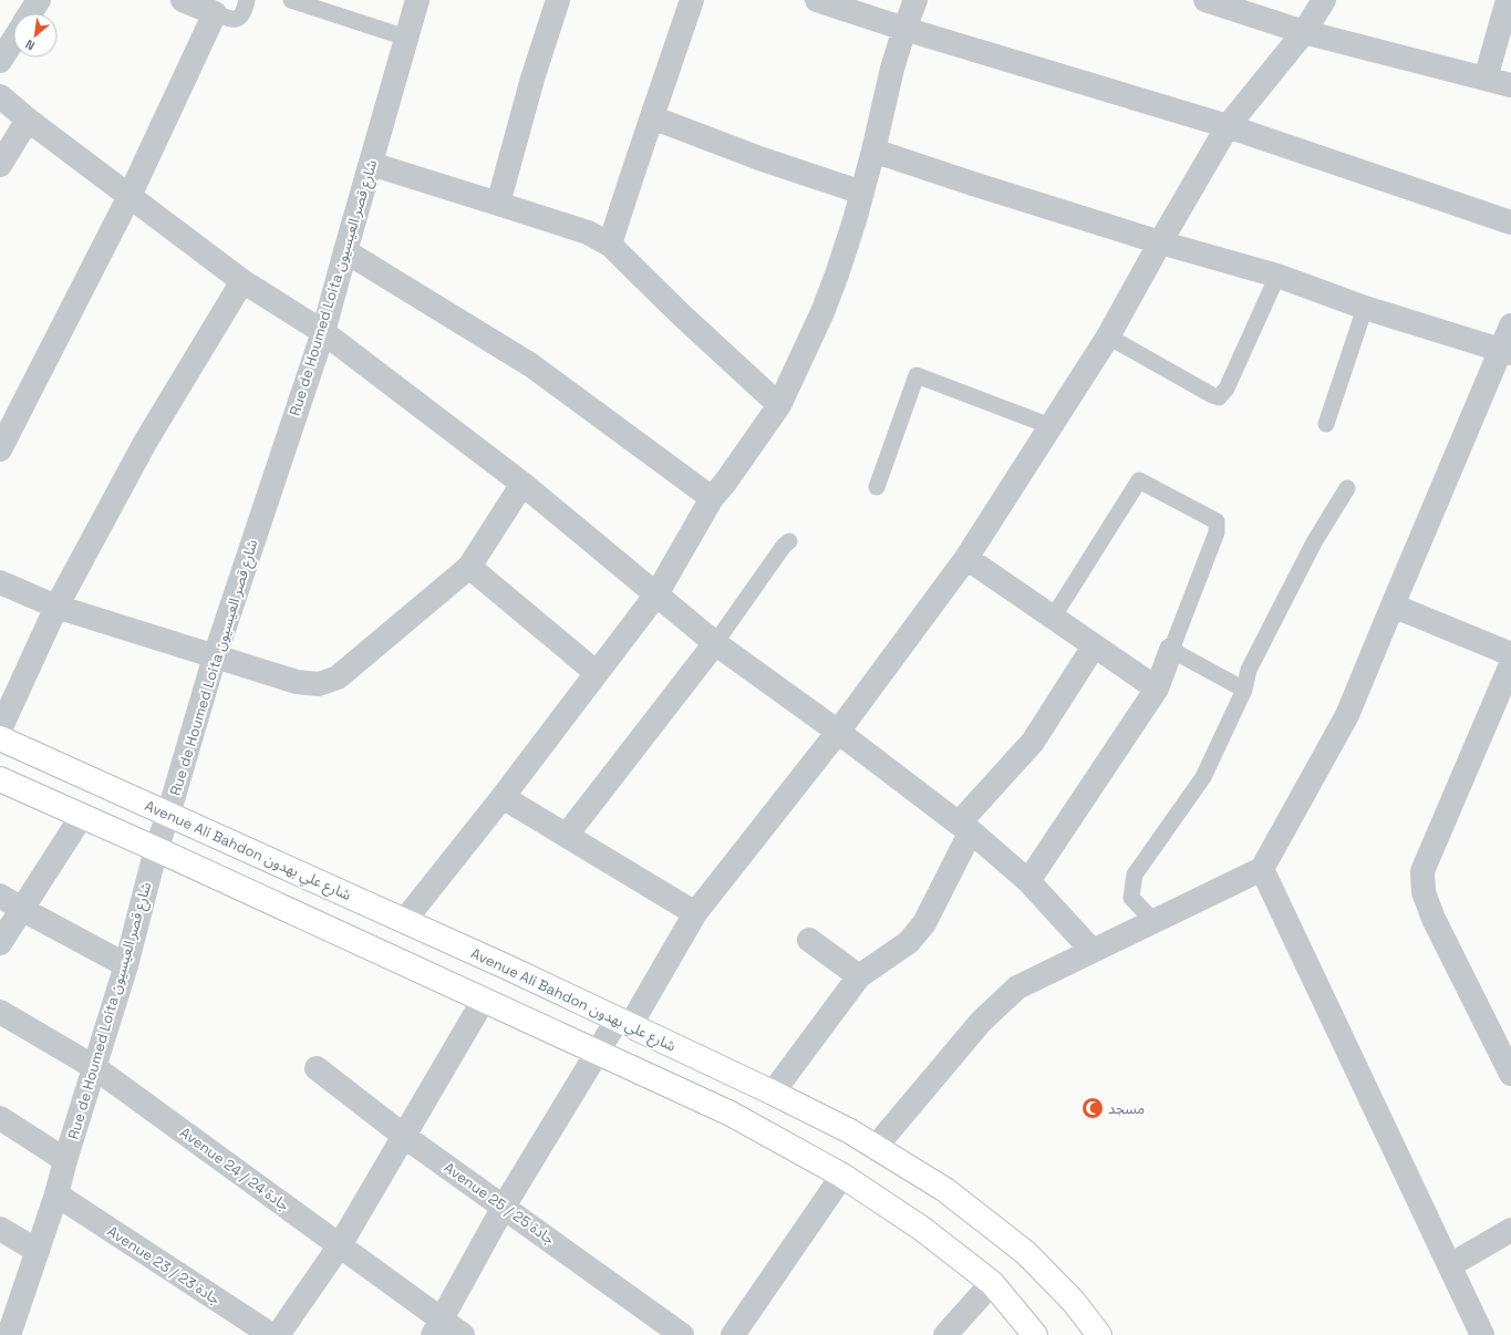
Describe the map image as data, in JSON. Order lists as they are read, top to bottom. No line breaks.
{"streets":{"main road":["Avenue Ali Bahdon شارع علي بهدون"],"street":["Rue de Houmed Loita شارع قصر العيسيون","Avenue 24 / جادة 24","Avenue 25 / جادة 25","Avenue 23 / جادة 23"]},"crossings":[["Rue de Houmed Loita شارع قصر العيسيون","Avenue Ali Bahdon شارع علي بهدون"],["Rue de Houmed Loita شارع قصر العيسيون","Avenue 24 / جادة 24"],["Rue de Houmed Loita شارع قصر العيسيون","Avenue 23 / جادة 23"]],"places":{"mosque":["مسجد"]},"north":"bottom left"}
